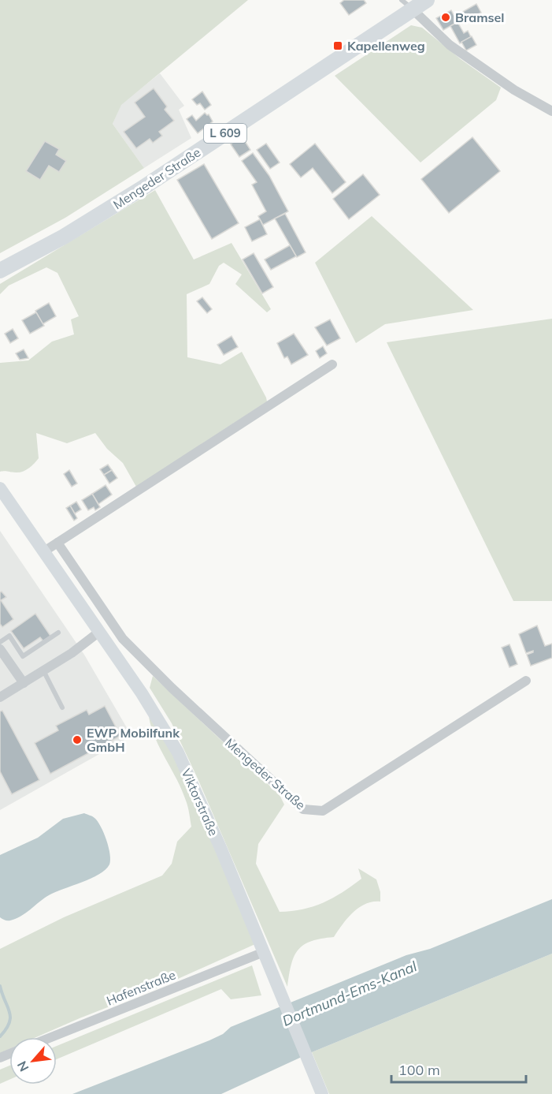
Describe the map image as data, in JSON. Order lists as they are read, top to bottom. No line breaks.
{"streets":{"main road":["L 609","Mengeder Straße","Viktorstraße"],"street":["Hafenstraße"]},"crossings":[["Viktorstraße","Hafenstraße"]],"water":["Dortmund-Ems-Kanal"],"places":{"other":["Bramsel","EWP Mobilfunk GmbH"],"transit":["Kapellenweg"]},"scale_bar":"100 m","north":"bottom left"}
